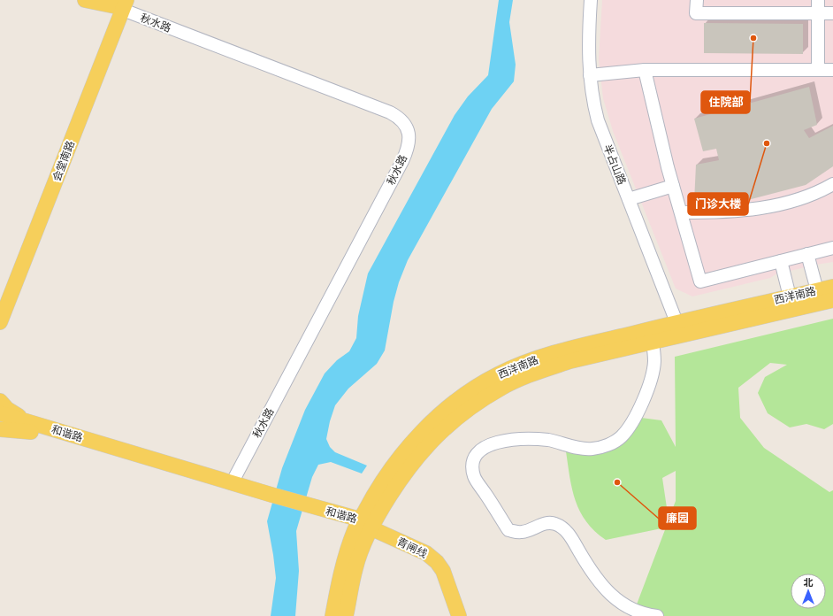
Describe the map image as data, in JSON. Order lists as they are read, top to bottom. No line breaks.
{"streets":{"main road":["会堂南路","西洋南路","和谐路","青闸线"],"street":["秋水路","半占山路"]},"crossings":[["秋水路","会堂南路"],["秋水路","和谐路"],["半占山路","西洋南路"],["西洋南路","和谐路"],["西洋南路","青闸线"],["和谐路","青闸线"]],"places":["住院部","门诊大楼","廉园"],"north":"top"}
